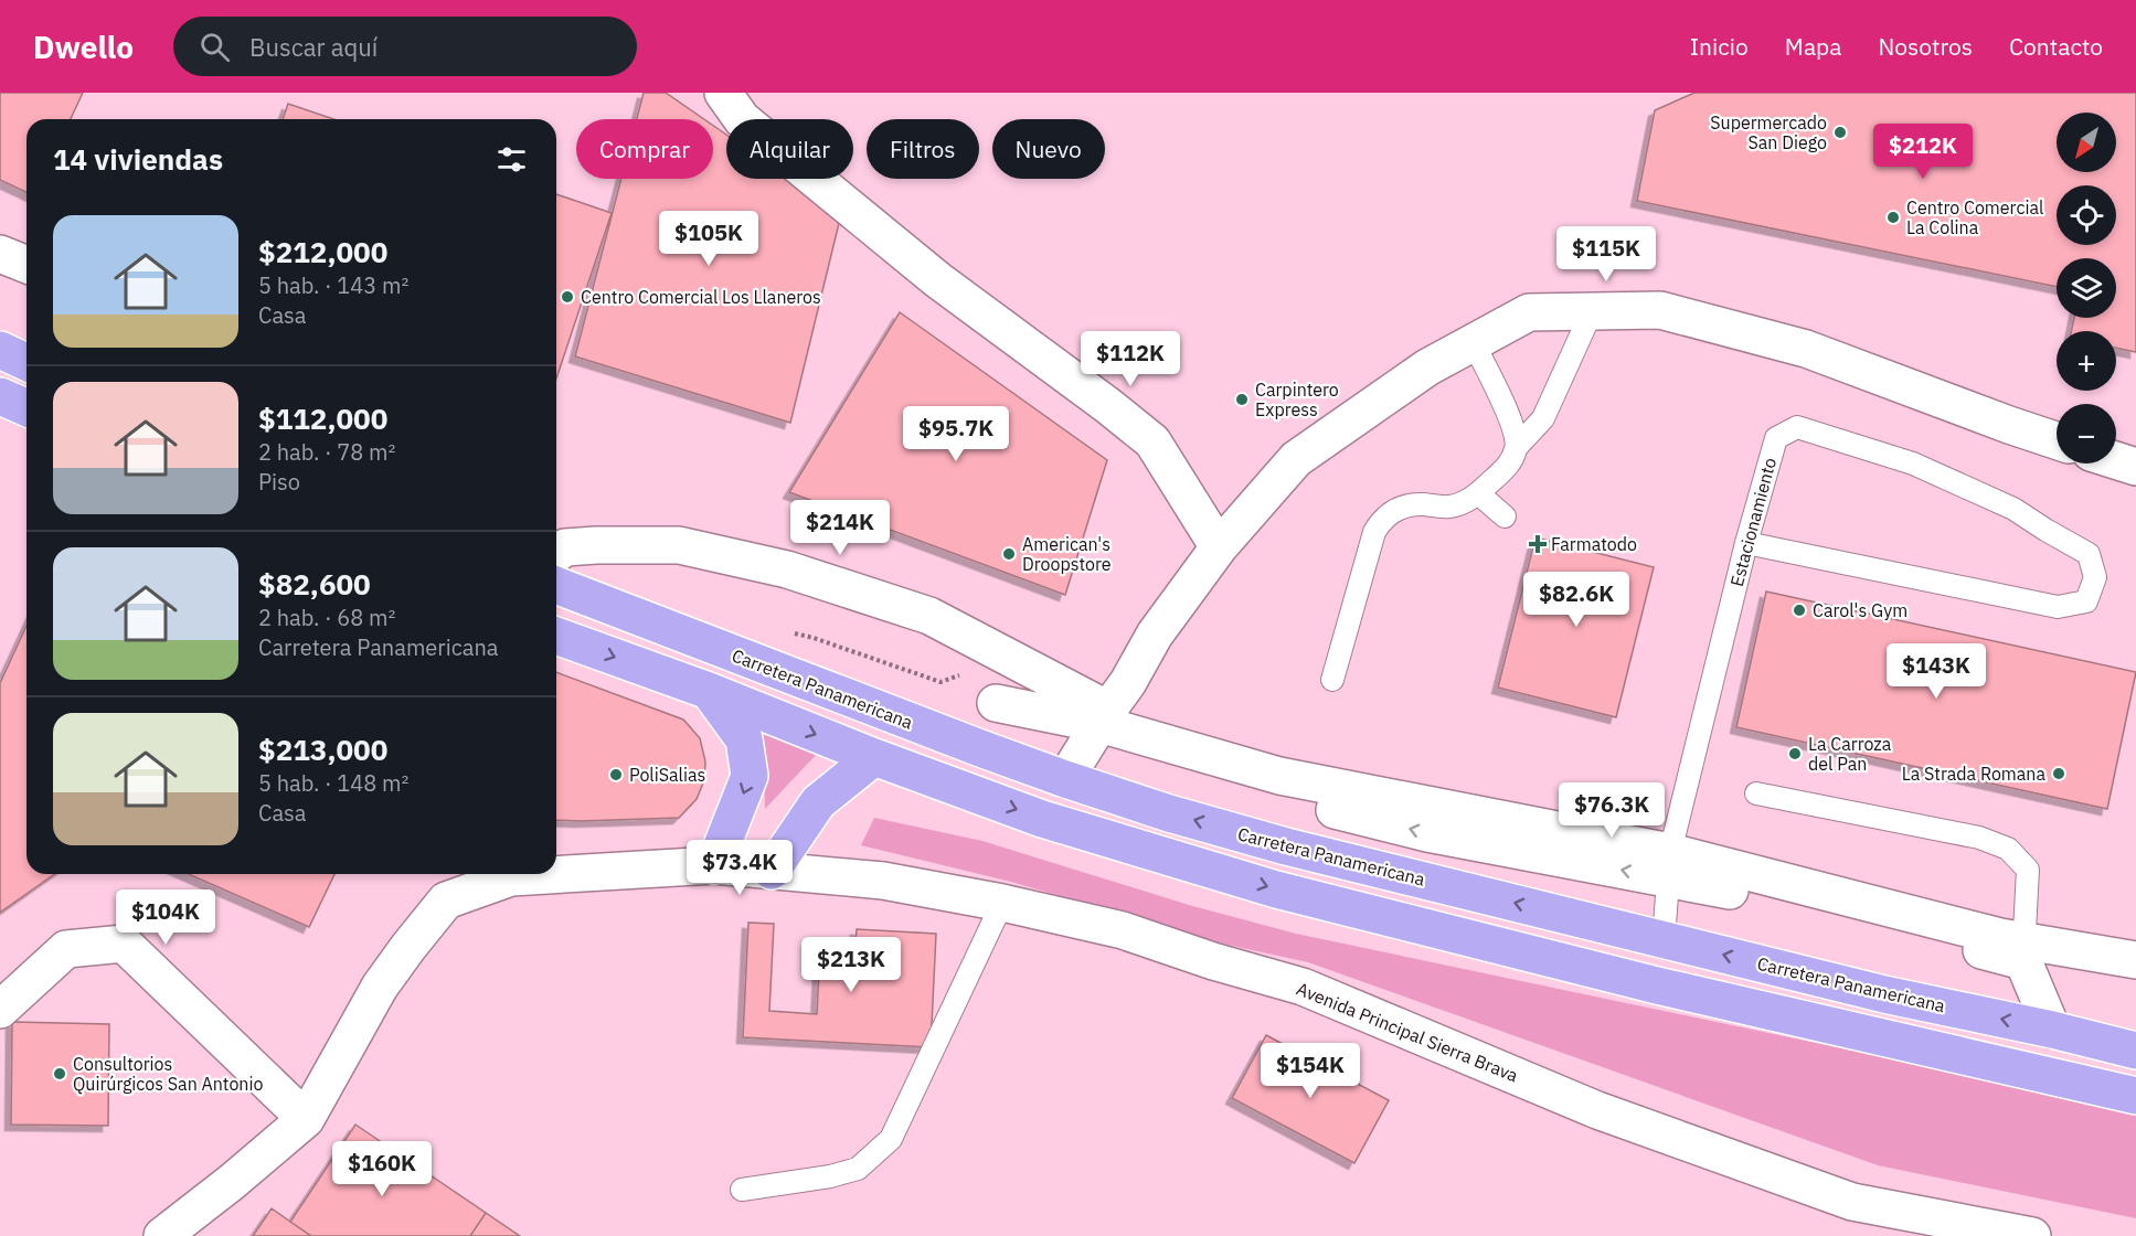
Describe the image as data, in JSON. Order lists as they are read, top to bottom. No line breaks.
{"streets":{"main road":["Carretera Panamericana"],"street":["Avenida Principal Sierra Brava"],"lane":["Estacionamiento"]},"crossings":[["Estacionamiento","Carretera Panamericana"]],"places":{"other":["Supermercado San Diego","Centro Comercial La Colina","Centro Comercial Los Llaneros","Carpintero Express","American's Droopstore","Carol's Gym","La Carroza del Pan","La Strada Romana","PoliSalias","Consultorios Quirúrgicos San Antonio"],"health":["Farmatodo"]},"north":"bottom left","page":{"header":"Dwello","search":"Buscar aquí","nav":["Inicio","Mapa","Nosotros","Contacto"],"map_buttons":["+","−"],"chip":["Comprar","Alquilar","Filtros","Nuevo"],"heading":"14 viviendas","price":["$212K","$105K","$115K","$112K","$95.7K","$214K","$82.6K","$143K","$76.3K","$73.4K","$104K","$213K","$154K","$160K"],"list":[{"name":"$212,000","note":"5 hab. · 143 m² · Casa"},{"name":"$112,000","note":"2 hab. · 78 m² · Piso"},{"name":"$82,600","note":"2 hab. · 68 m² · Carretera Panamericana"},{"name":"$213,000","note":"5 hab. · 148 m² · Casa"}]}}
